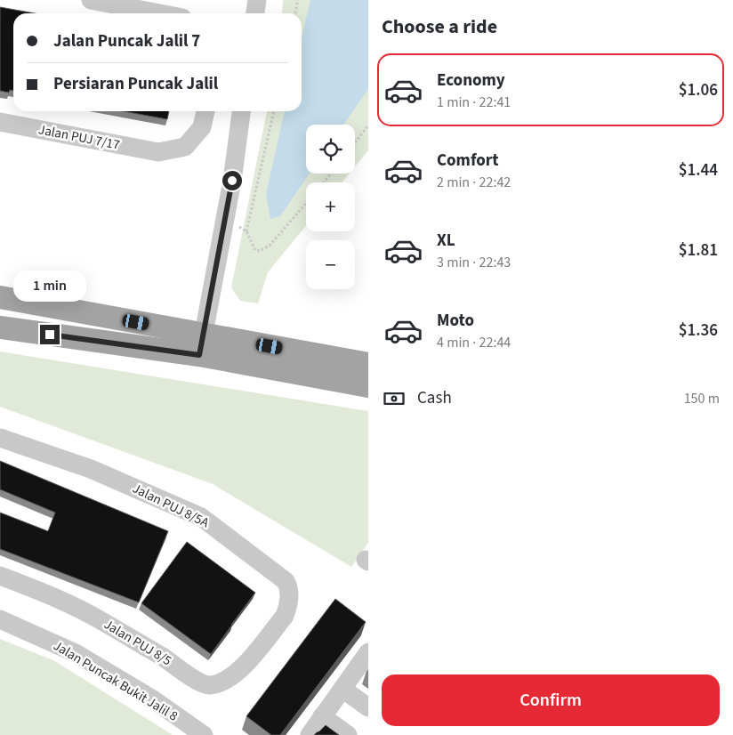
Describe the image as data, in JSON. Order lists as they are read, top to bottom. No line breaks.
{"streets":{"street":["Jalan PUJ 7/17","Jalan PUJ 8/5A","Jalan PUJ 8/5","Jalan Puncak Bukit Jalil 8"]},"crossings":[["Jalan PUJ 8/5A","Jalan PUJ 8/5"]],"page":{"heading":"Choose a ride","banner":["Jalan Puncak Jalil 7","Persiaran Puncak Jalil"],"list":[{"name":"Economy","note":"1 min · 22:41","value":"$1.06"},{"name":"Comfort","note":"2 min · 22:42","value":"$1.44"},{"name":"XL","note":"3 min · 22:43","value":"$1.81"},{"name":"Moto","note":"4 min · 22:44","value":"$1.36"}],"map_buttons":["+","−"],"bubble":"1 min","pay":["Cash","150 m"],"buttons":"Confirm"}}
